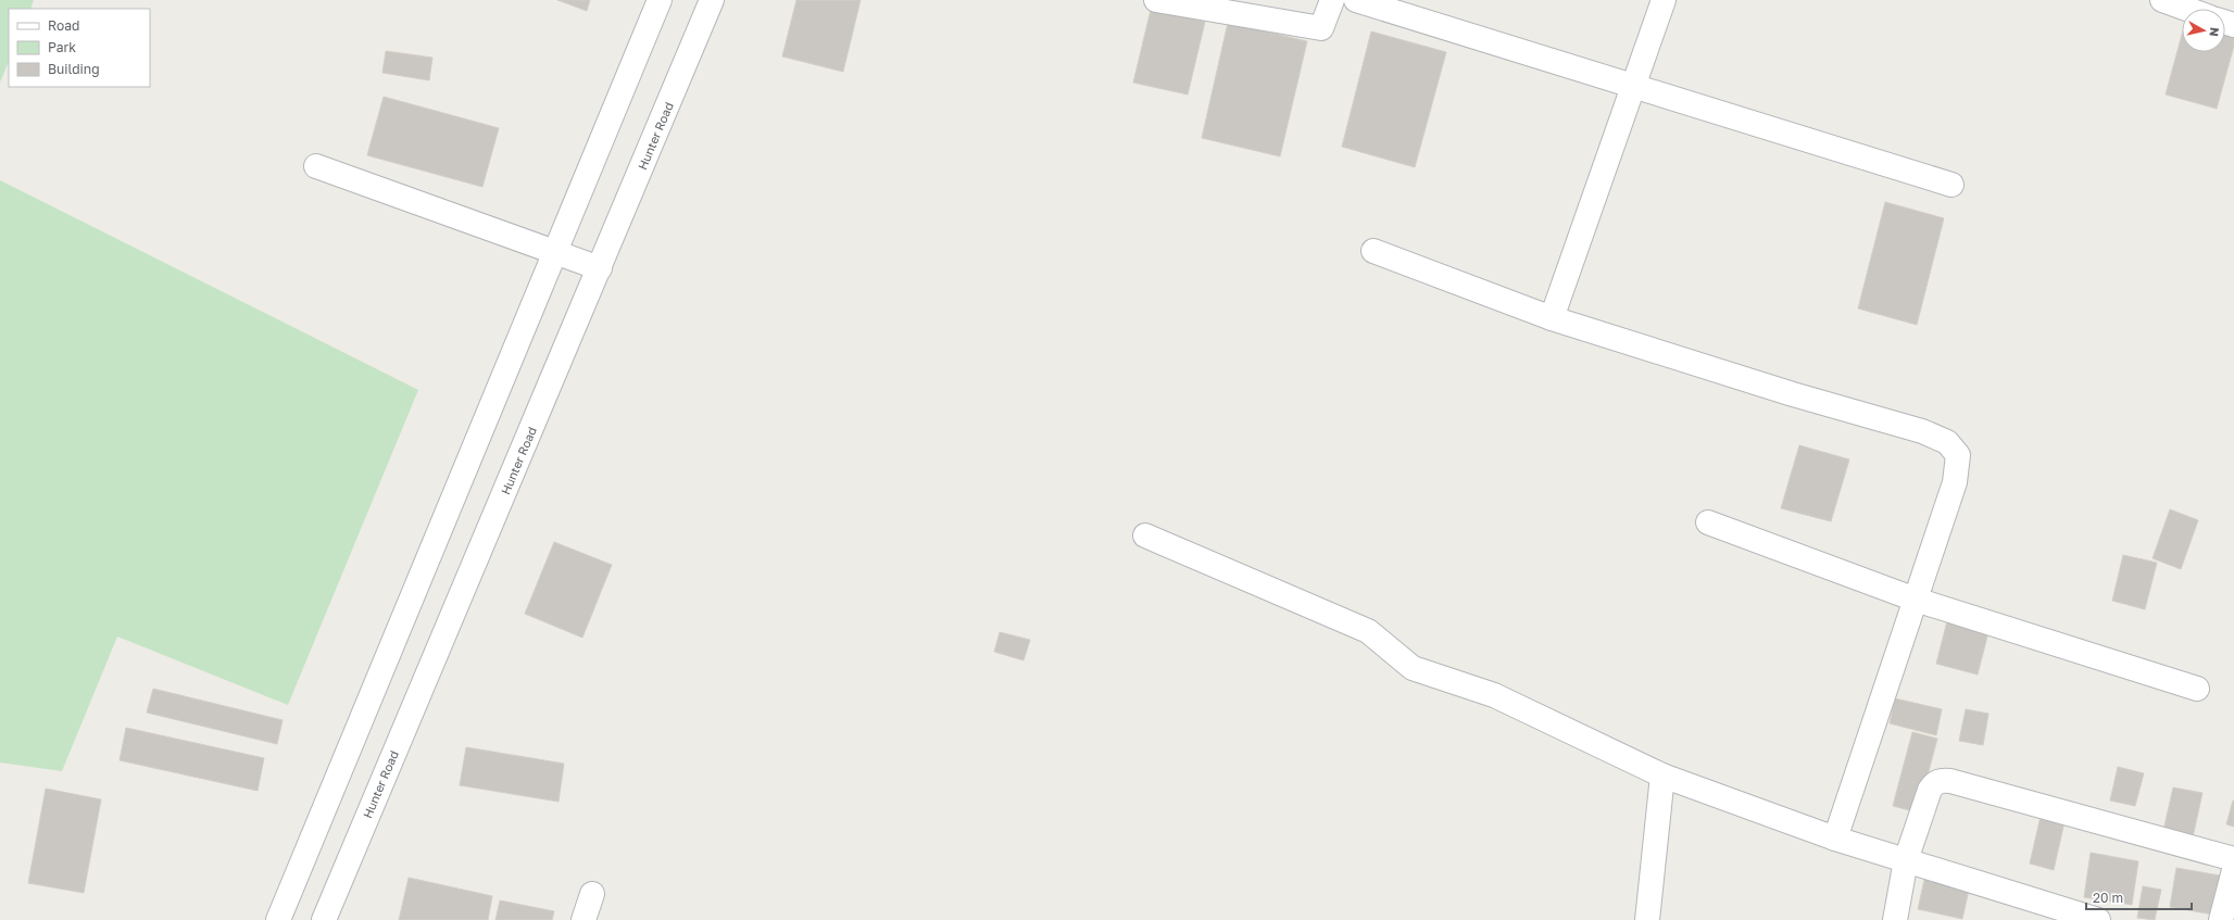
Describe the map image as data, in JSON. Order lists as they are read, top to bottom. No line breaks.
{"streets":{"street":["Hunter Road"]},"legend":["Road","Park","Building"],"scale_bar":"20 m","north":"right"}
